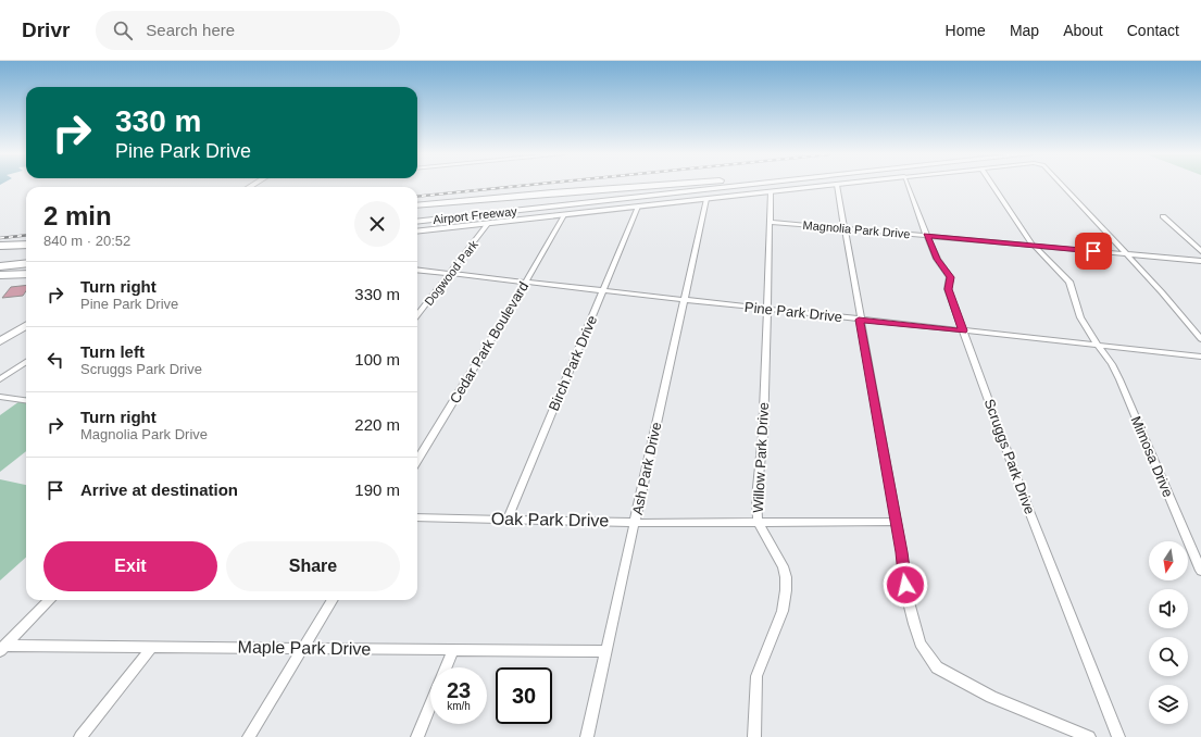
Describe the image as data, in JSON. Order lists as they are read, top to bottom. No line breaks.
{"streets":{"highway":["Airport Freeway"],"street":["Magnolia Park Drive","Dogwood Park","Pine Park Drive","Cedar Park Boulevard","Birch Park Drive","Scruggs Park Drive","Mimosa Drive","Willow Park Drive","Ash Park Drive","Oak Park Drive","Maple Park Drive"]},"crossings":[["Airport Freeway","Dogwood Park"],["Airport Freeway","Cedar Park Boulevard"],["Airport Freeway","Birch Park Drive"],["Airport Freeway","Willow Park Drive"],["Airport Freeway","Ash Park Drive"],["Magnolia Park Drive","Scruggs Park Drive"],["Magnolia Park Drive","Mimosa Drive"],["Magnolia Park Drive","Willow Park Drive"],["Dogwood Park","Pine Park Drive"],["Pine Park Drive","Cedar Park Boulevard"],["Pine Park Drive","Birch Park Drive"],["Pine Park Drive","Scruggs Park Drive"],["Pine Park Drive","Mimosa Drive"],["Pine Park Drive","Willow Park Drive"],["Pine Park Drive","Ash Park Drive"],["Birch Park Drive","Oak Park Drive"],["Willow Park Drive","Oak Park Drive"],["Ash Park Drive","Oak Park Drive"],["Ash Park Drive","Maple Park Drive"]],"north":"bottom","page":{"header":"Drivr","search":"Search here","nav":["Home","Map","About","Contact"],"turn":["330 m","Pine Park Drive"],"heading":["2 min","840 m · 20:52"],"list":[{"name":"Turn right","note":"Pine Park Drive","value":"330 m"},{"name":"Turn left","note":"Scruggs Park Drive","value":"100 m"},{"name":"Turn right","note":"Magnolia Park Drive","value":"220 m"},{"name":"Arrive at destination","value":"190 m"}],"buttons":["Exit","Share"],"speed":"23 km/h","limit":"30"}}
